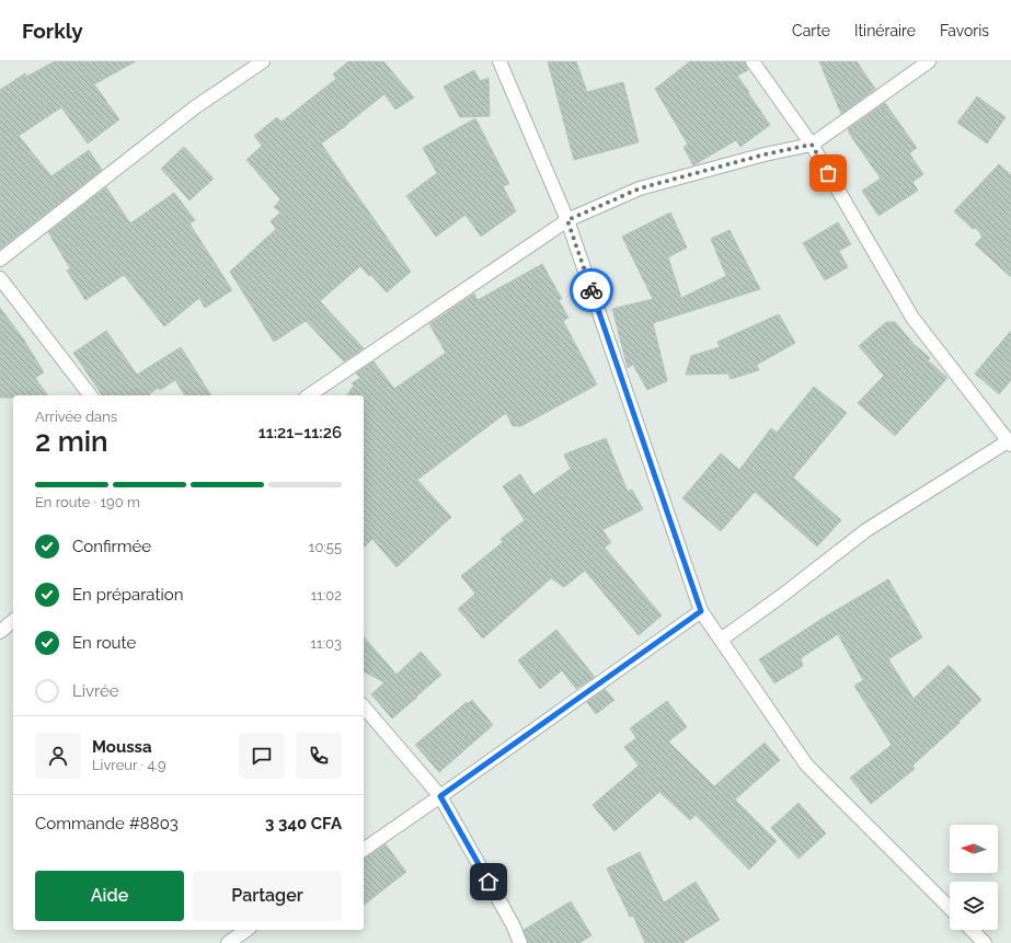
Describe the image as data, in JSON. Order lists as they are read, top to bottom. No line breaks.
{"north":"left","page":{"header":"Forkly","nav":["Carte","Itinéraire","Favoris"],"heading":["2 min","Arrivée dans","11:21–11:26"],"panel":["Moussa","Livreur · 4.9","Commande #8803","3 340 CFA"],"bar":"En route · 190 m","list":[["Confirmée","10:55"],["En préparation","11:02"],["En route","11:03"],"Livrée"],"buttons":["Aide","Partager"]}}
